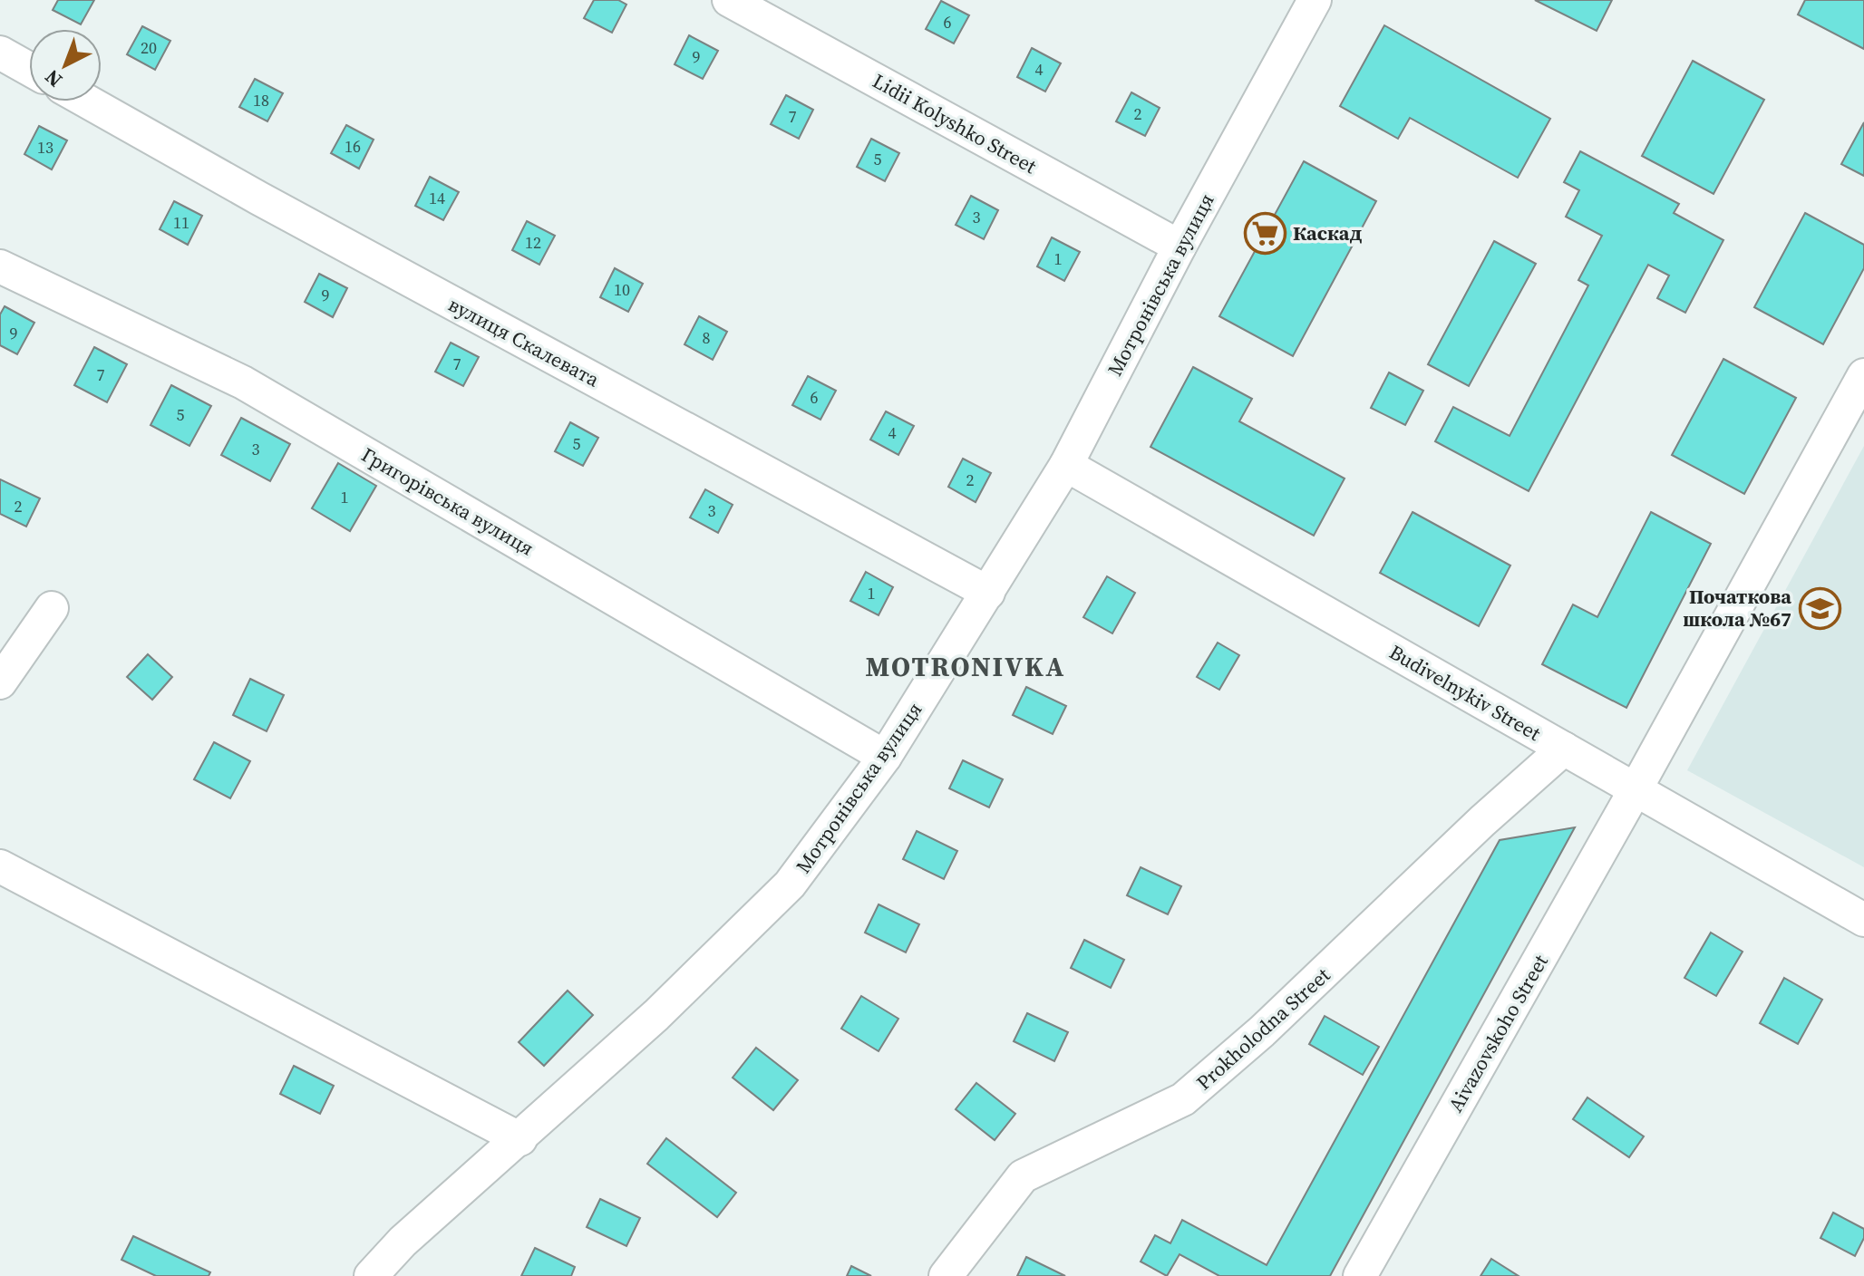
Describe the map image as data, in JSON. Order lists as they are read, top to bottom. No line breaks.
{"streets":{"street":["Lidii Kolyshko Street","Мотронівська вулиця","вулиця Скалевата","Григорівська вулиця","Budivelnykiv Street","Prokholodna Street","Aivazovskoho Street"]},"crossings":[["Lidii Kolyshko Street","Мотронівська вулиця"],["Мотронівська вулиця","вулиця Скалевата"],["Мотронівська вулиця","Григорівська вулиця"],["Мотронівська вулиця","Budivelnykiv Street"],["Budivelnykiv Street","Prokholodna Street"],["Budivelnykiv Street","Aivazovskoho Street"]],"districts":["MOTRONIVKA"],"places":{"supermarket":["Каскад"],"school or university":["Початкова школа №67"]},"house_numbers":["6","20","9","4","18","2","7","16","13","5","14","3","11","12","1","10","9","9","8","7","7","6","5","4","5","3","2","1","2","3","1"],"north":"bottom left"}
